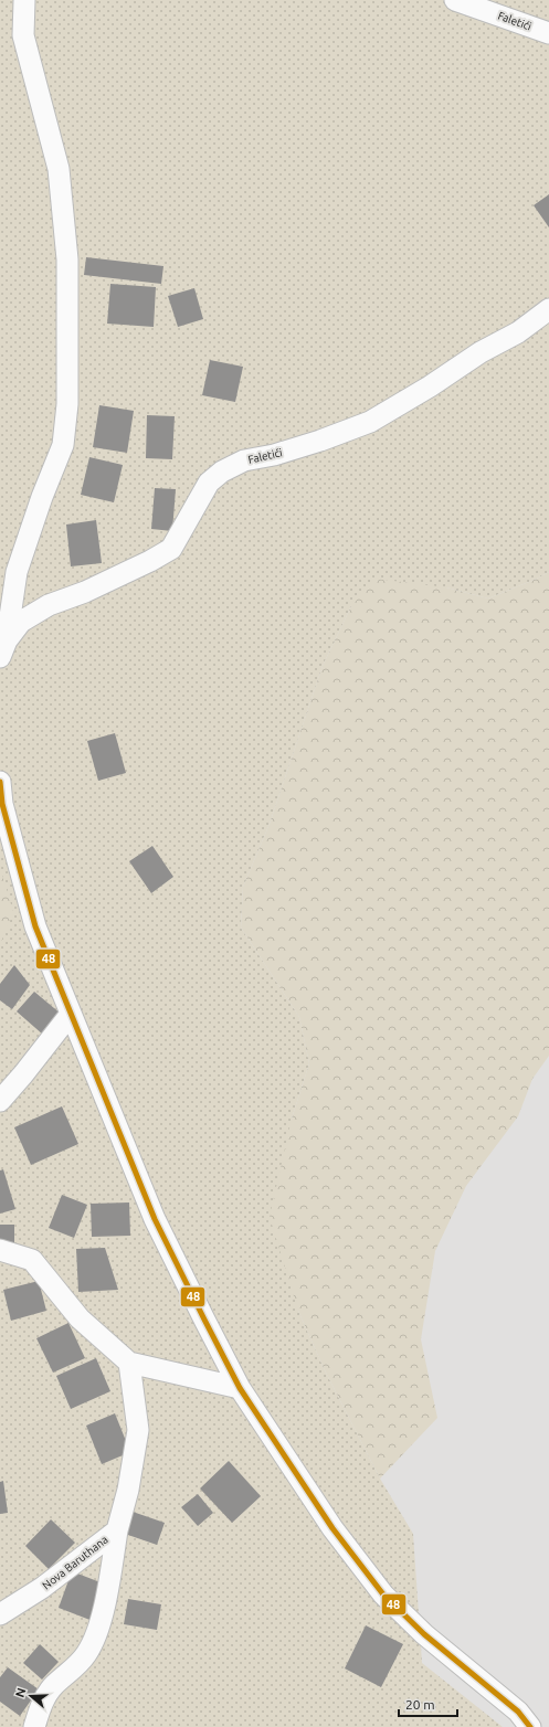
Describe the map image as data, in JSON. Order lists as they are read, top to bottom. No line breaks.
{"streets":{"street":["Faletići","Nova Baruthana"]},"lines":["transit line 48"],"scale_bar":"20 m","north":"left"}
